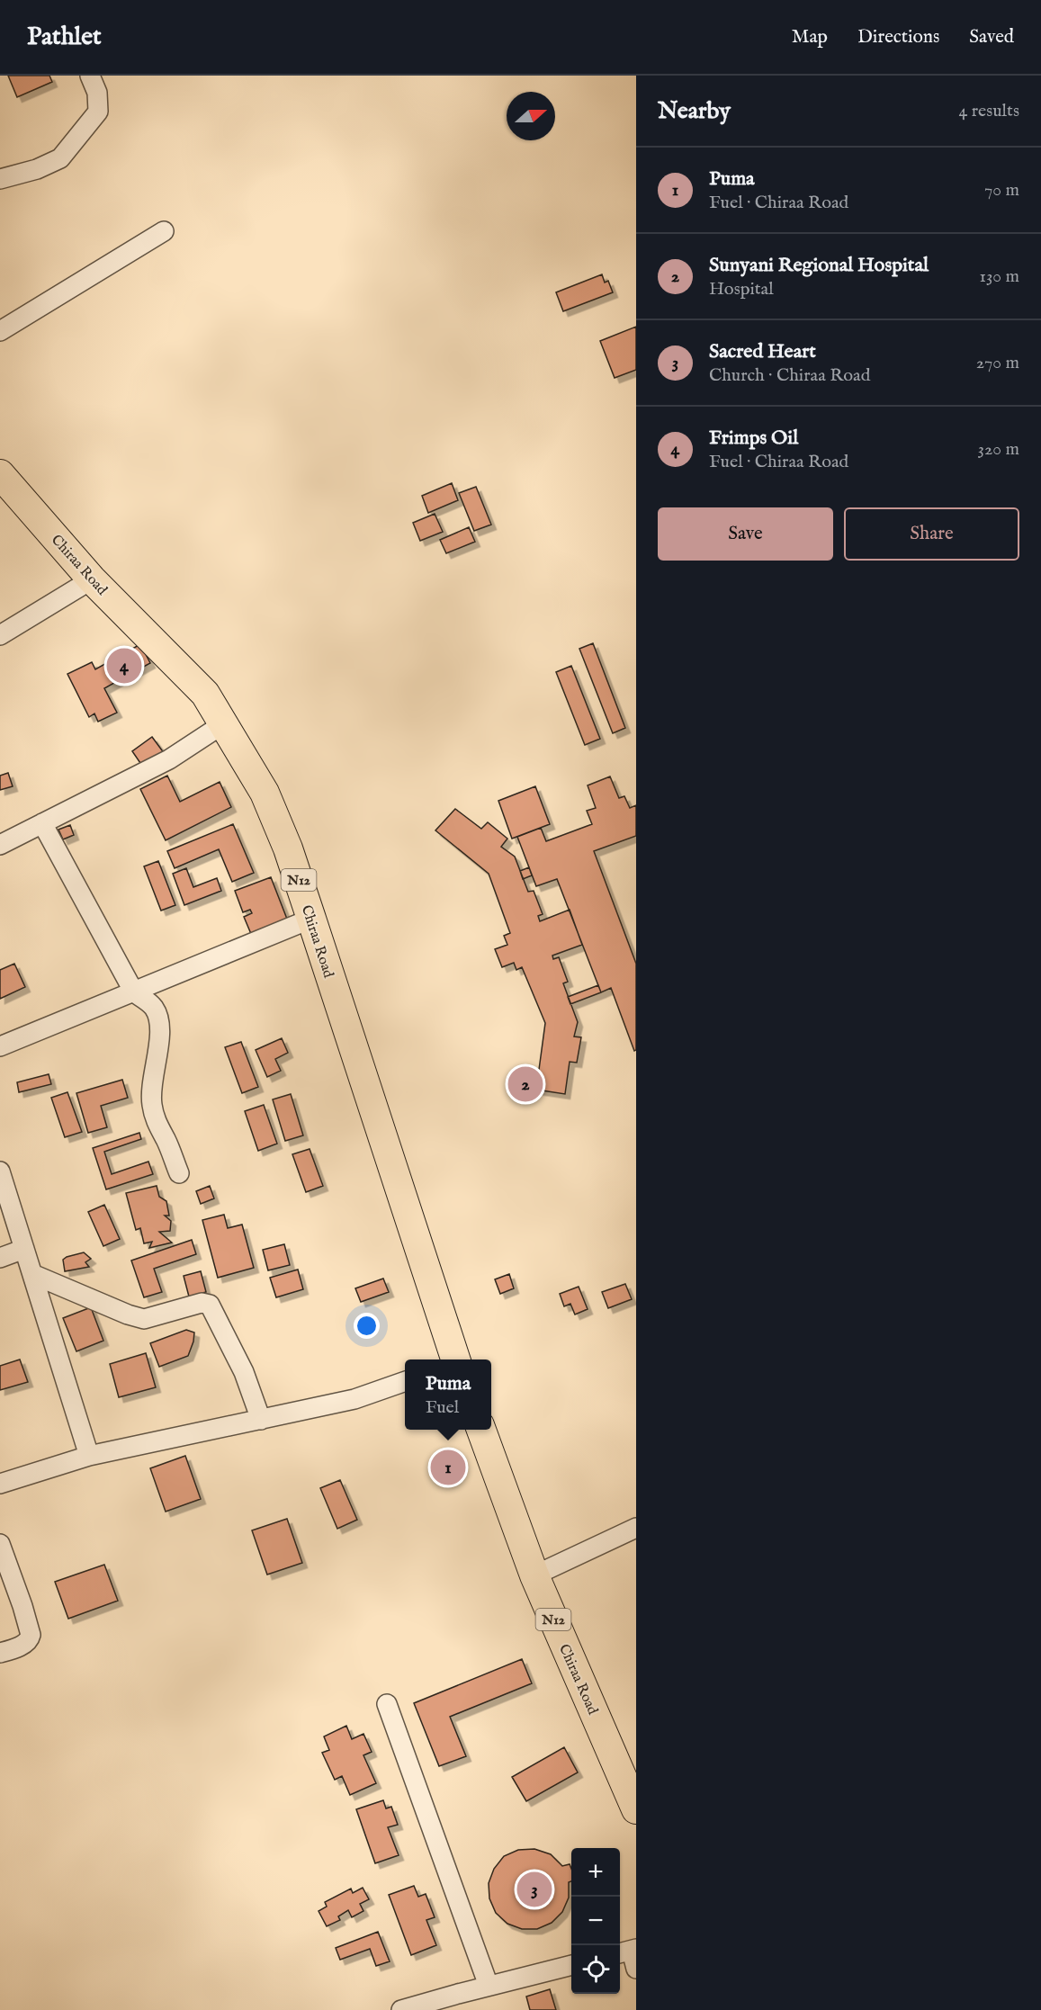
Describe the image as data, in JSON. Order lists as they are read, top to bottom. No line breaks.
{"streets":{"highway":["Chiraa Road","N12"]},"north":"right","page":{"header":"Pathlet","nav":["Map","Directions","Saved"],"heading":["Nearby","4 results"],"list":[{"mark":"1","name":"Puma","note":"Fuel · Chiraa Road","value":"70 m"},{"mark":"2","name":"Sunyani Regional Hospital","note":"Hospital","value":"130 m"},{"mark":"3","name":"Sacred Heart","note":"Church · Chiraa Road","value":"270 m"},{"mark":"4","name":"Frimps Oil","note":"Fuel · Chiraa Road","value":"320 m"}],"buttons":["Save","Share"],"pins":["4","2","1","3"],"popup":["Puma","Fuel"],"map_buttons":["+","−"]}}
